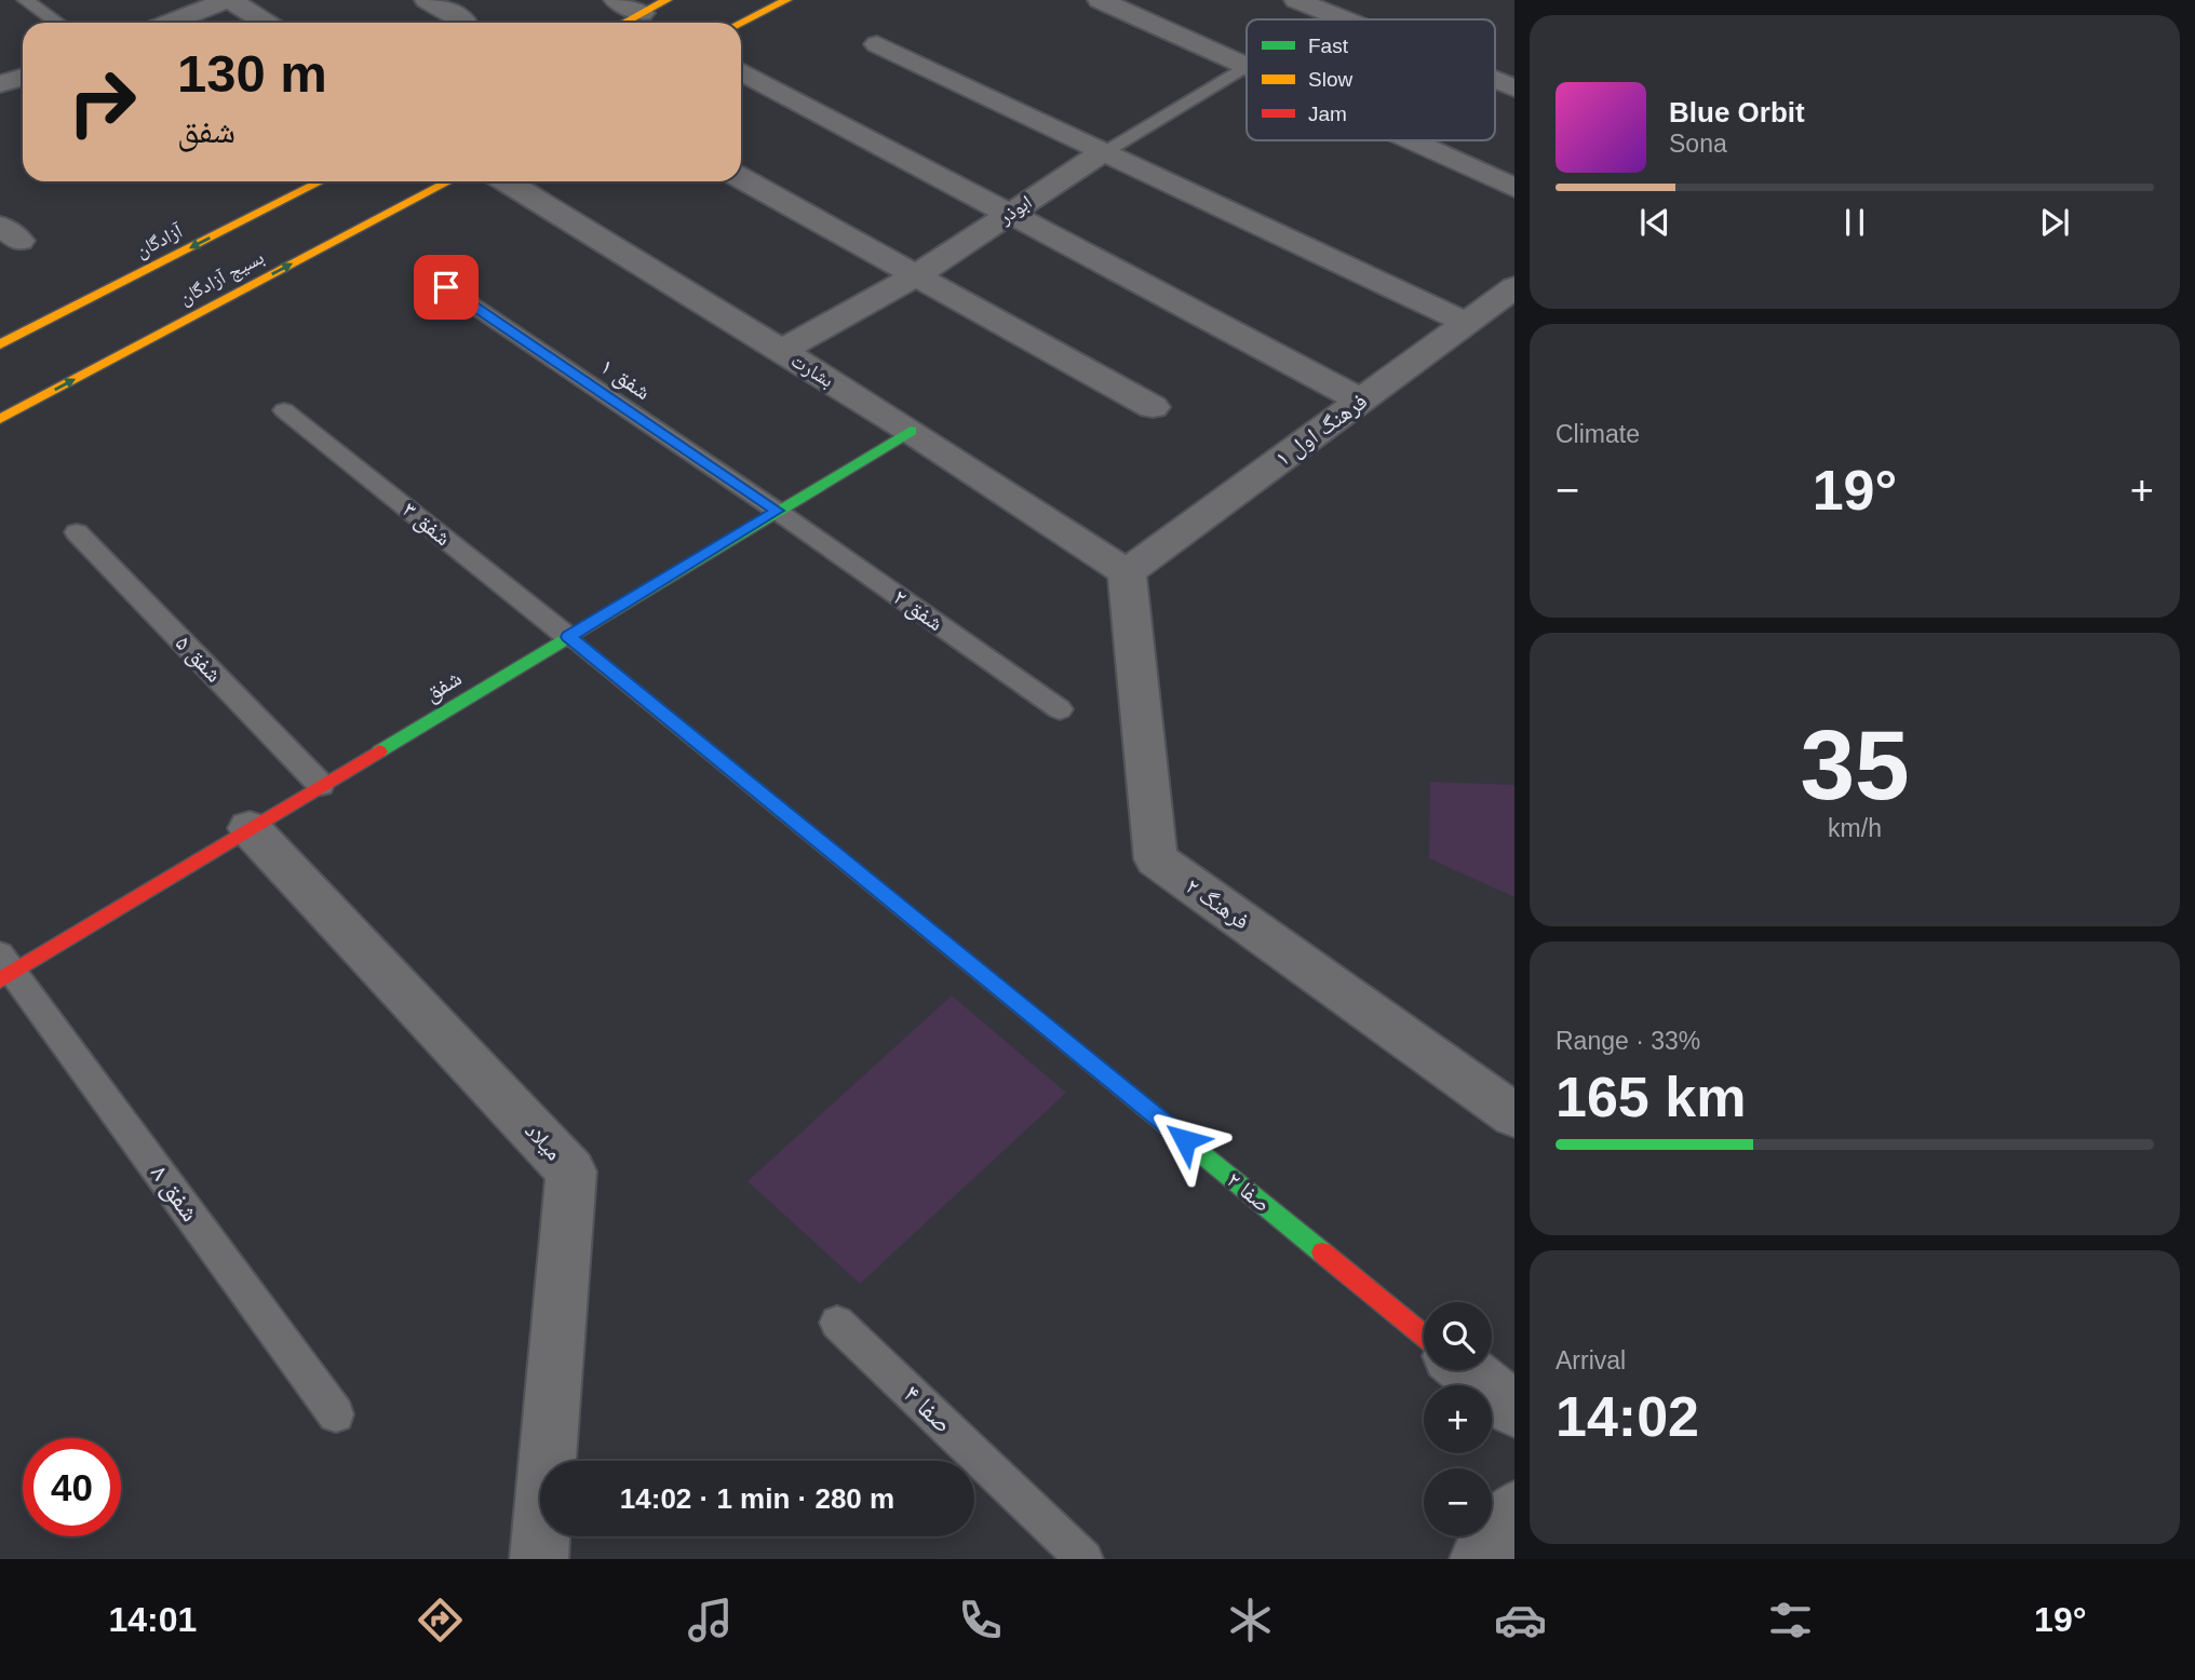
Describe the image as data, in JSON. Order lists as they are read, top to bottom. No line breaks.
{"streets":{"street":["ابوذر","آزادگان","بسیج آزادگان","بشارت","فرهنگ اول ۱","شفق","فرهنگ ۲","میلاد","صفا ۲"],"lane":["شفق ۱","شفق ۳","شفق ۲","شفق ۵","شفق ۸","صفا ۴"]},"crossings":[["ابوذر","بشارت"],["بشارت","فرهنگ اول ۱"],["بشارت","شفق"],["بشارت","فرهنگ ۲"],["شفق ۱","شفق ۲"],["شفق ۱","شفق"],["فرهنگ اول ۱","فرهنگ ۲"],["شفق ۳","شفق"],["شفق ۳","صفا ۲"],["شفق ۲","شفق"],["شفق ۵","شفق"],["شفق","میلاد"],["شفق","صفا ۲"],["شفق","شفق ۸"]],"one_way":["آزادگان","بسیج آزادگان"],"legend":["Fast","Slow","Jam"],"page":{"turn":["130 m","شفق"],"song":["Blue Orbit","Sona"],"tile":["Climate",["35","km/h"],["Range · 33%","165 km"],["Arrival","14:02"]],"heat":["−","19°","+"],"map_buttons":["+","−"],"limit":"40","trip":"14:02 · 1 min · 280 m","tabs":["14:01","19°"]}}
